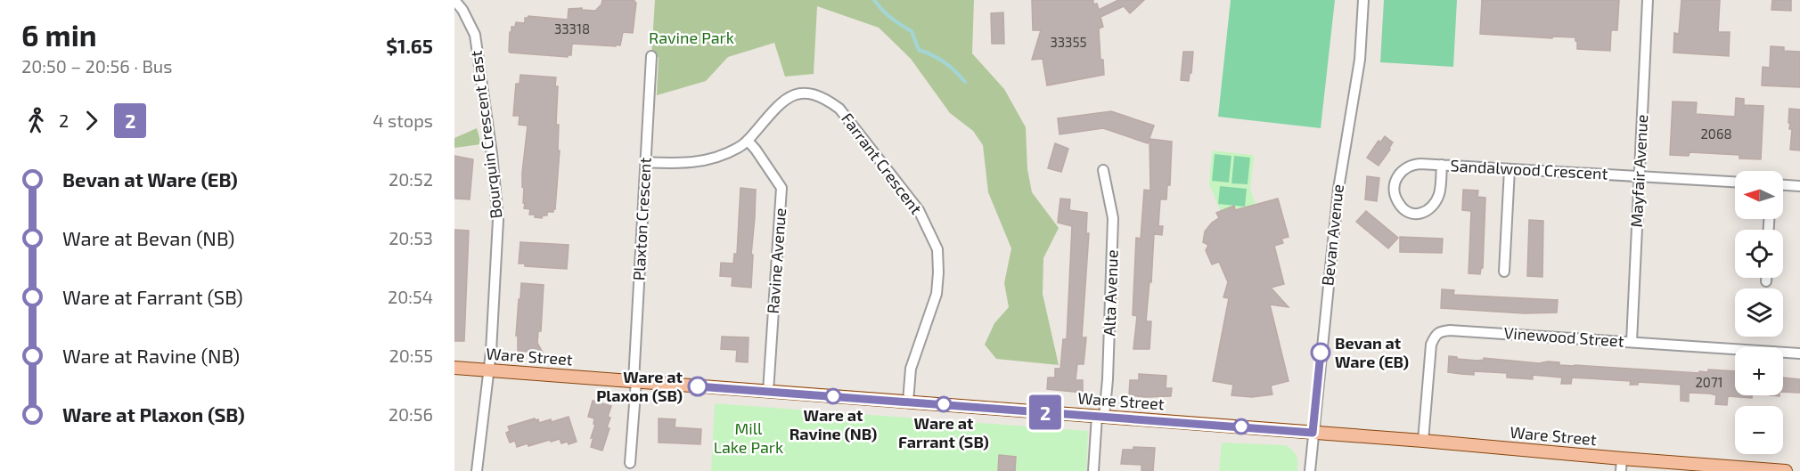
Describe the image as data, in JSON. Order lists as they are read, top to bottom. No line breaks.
{"streets":{"main road":["Ware Street"],"street":["Bourquin Crescent East","Farrant Crescent","Sandalwood Crescent","Mayfair Avenue","Plaxton Crescent","Bevan Avenue","Ravine Avenue","Alta Avenue","Vinewood Street"]},"crossings":[["Bourquin Crescent East","Ware Street"],["Farrant Crescent","Plaxton Crescent"],["Farrant Crescent","Ravine Avenue"],["Farrant Crescent","Ware Street"],["Sandalwood Crescent","Mayfair Avenue"],["Mayfair Avenue","Vinewood Street"],["Plaxton Crescent","Ware Street"],["Bevan Avenue","Ware Street"],["Ravine Avenue","Ware Street"],["Alta Avenue","Ware Street"],["Vinewood Street","Ware Street"]],"parks":["Ravine Park","Mill Lake Park"],"places":["Bevan at Ware (EB)","Ware at Plaxon (SB)","Ware at Ravine (NB)","Ware at Farrant (SB)"],"lines":["bus line 2"],"house_numbers":["33318","33355","2068","2071"],"north":"left","page":{"heading":["6 min","20:50 – 20:56 · Bus","$1.65"],"on_map":"2","legs":["2","2","4 stops"],"list":[{"name":"Bevan at Ware (EB)","value":"20:52"},{"name":"Ware at Bevan (NB)","value":"20:53"},{"name":"Ware at Farrant (SB)","value":"20:54"},{"name":"Ware at Ravine (NB)","value":"20:55"},{"name":"Ware at Plaxon (SB)","value":"20:56"}],"map_buttons":["+","−"]}}
